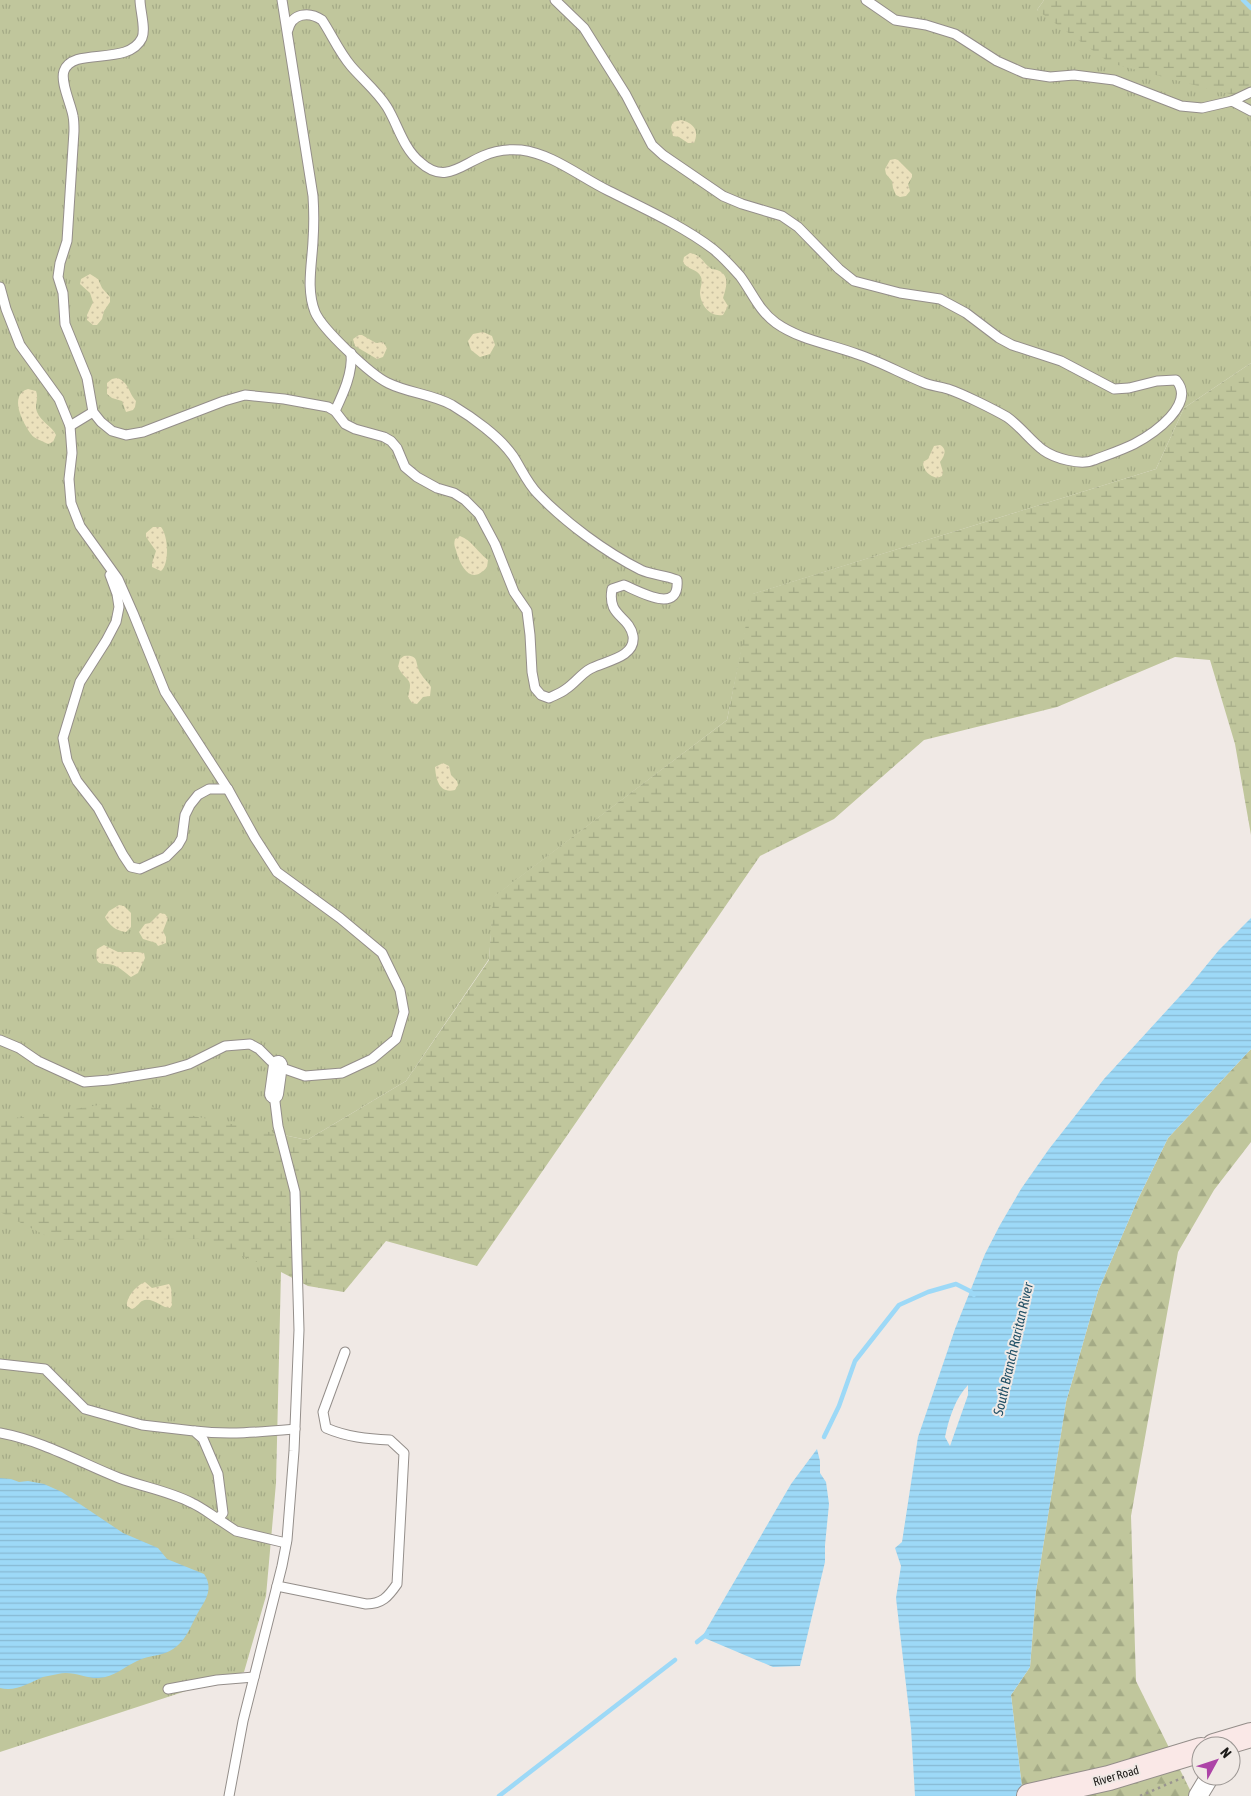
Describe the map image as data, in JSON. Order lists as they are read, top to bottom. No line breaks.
{"streets":{"street":["River Road"]},"water":["South Branch Raritan River"],"north":"top right"}
